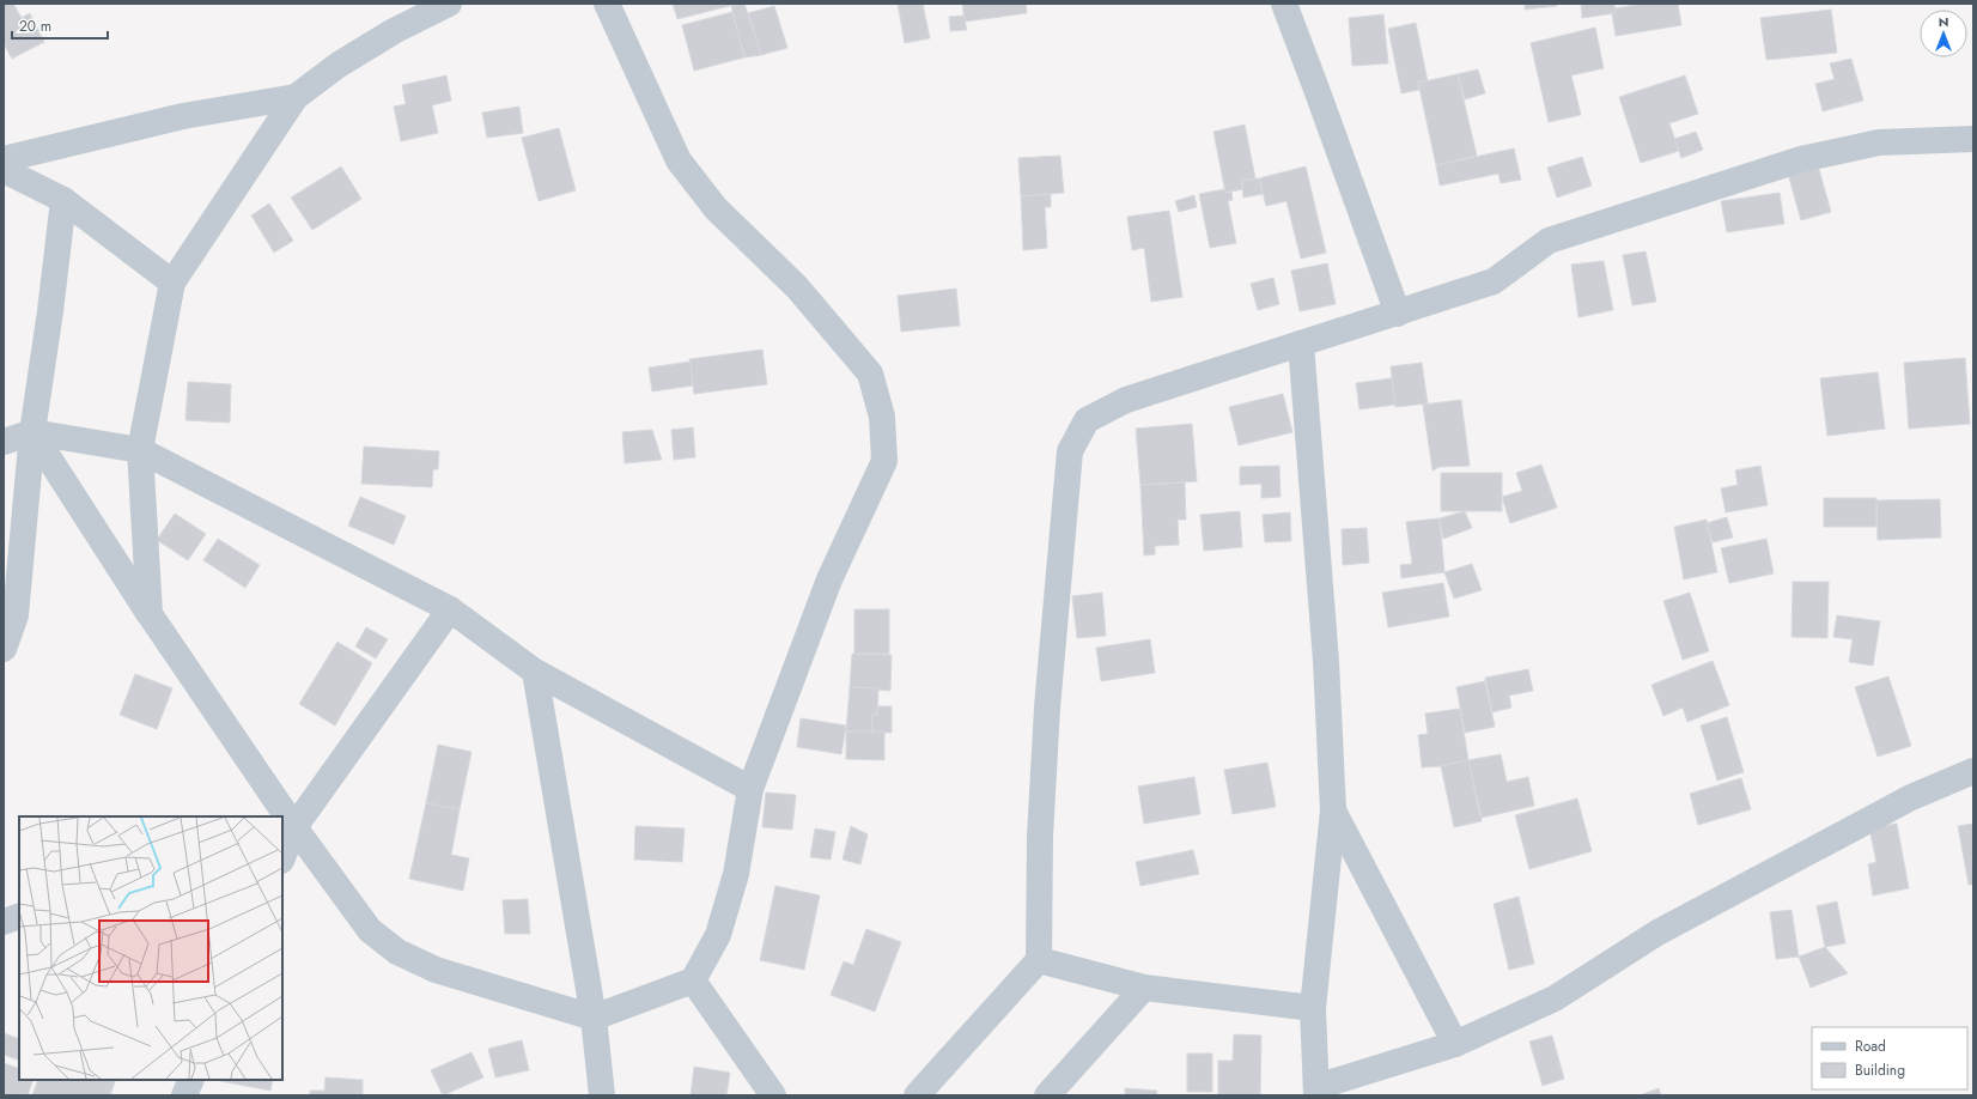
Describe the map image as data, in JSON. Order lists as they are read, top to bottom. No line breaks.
{"legend":["Road","Building"],"scale_bar":"20 m","north":"top"}
